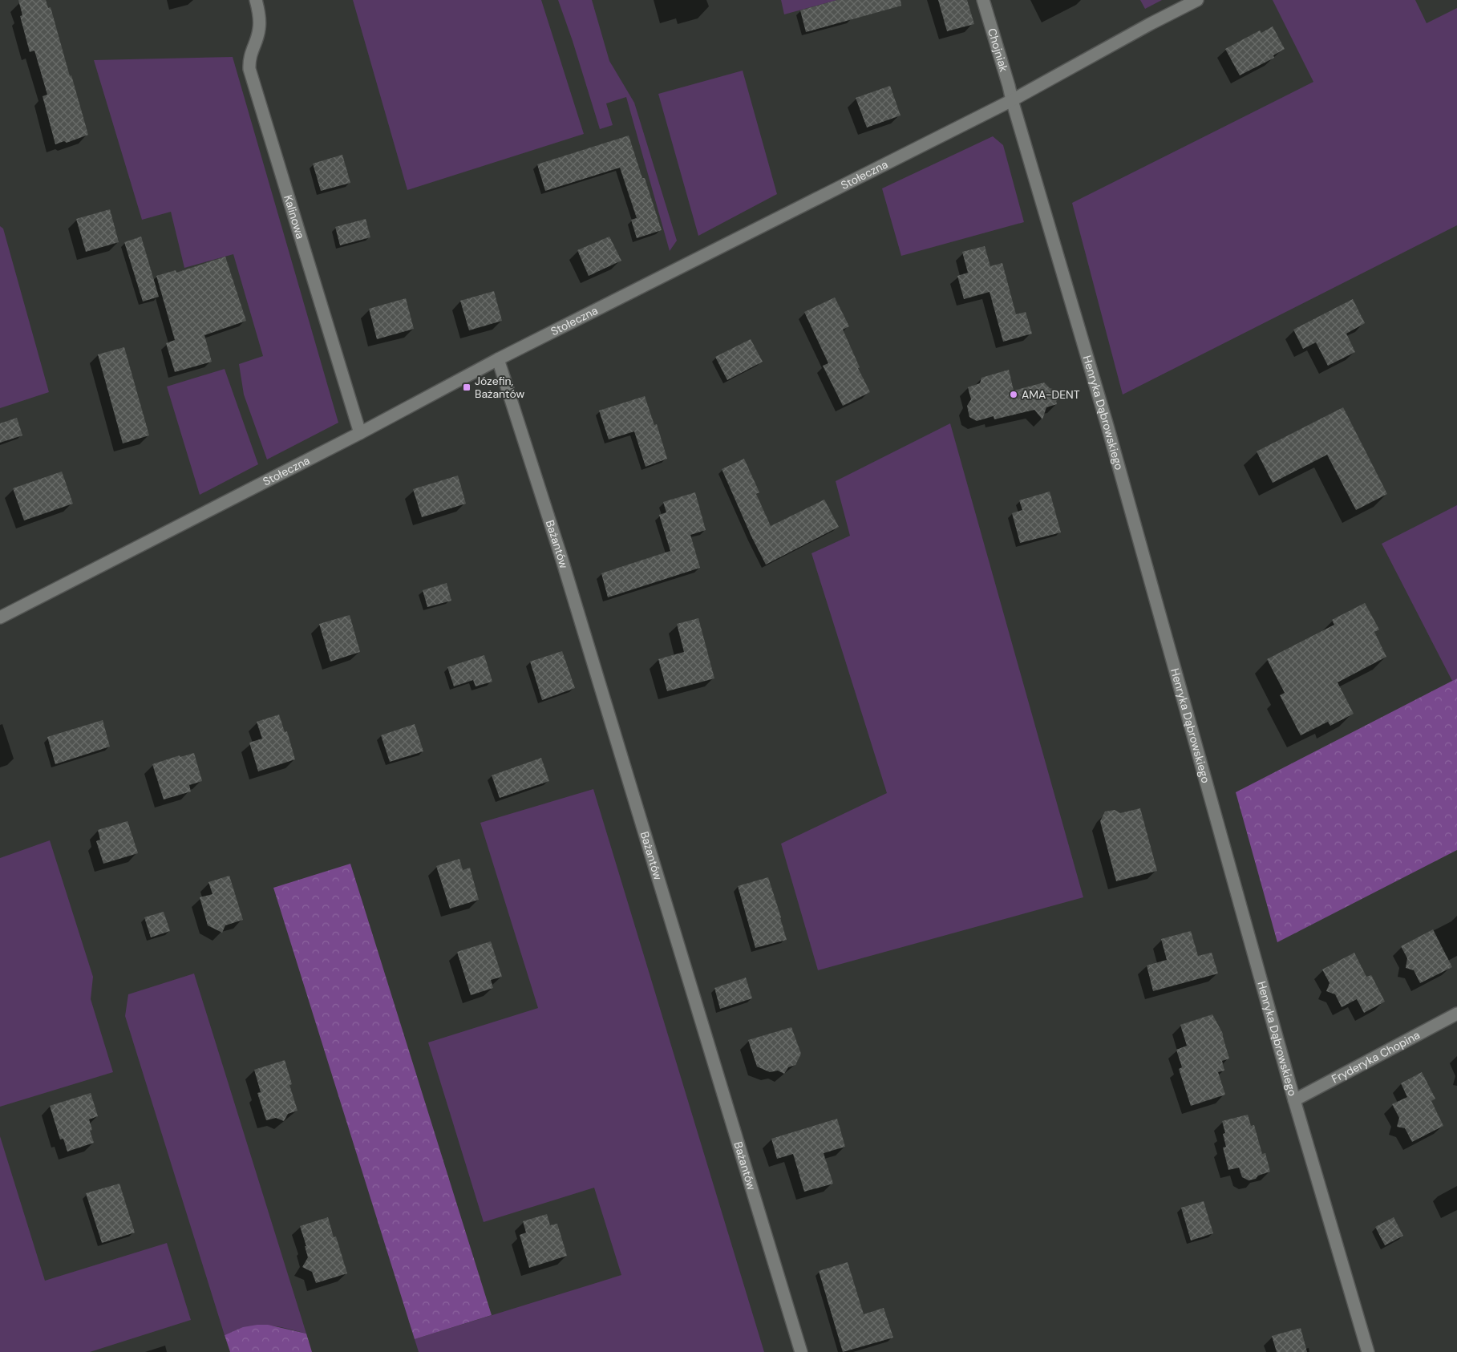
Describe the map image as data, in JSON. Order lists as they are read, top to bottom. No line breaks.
{"streets":{"street":["Chojniak","Stołeczna","Kalinowa","Henryka Dąbrowskiego","Bażantów","Fryderyka Chopina"]},"crossings":[["Chojniak","Stołeczna"],["Chojniak","Henryka Dąbrowskiego"],["Stołeczna","Kalinowa"],["Stołeczna","Henryka Dąbrowskiego"],["Stołeczna","Bażantów"],["Henryka Dąbrowskiego","Fryderyka Chopina"]],"places":{"transit":["Józefin, Bażantów"],"other":["AMA-DENT"]}}
